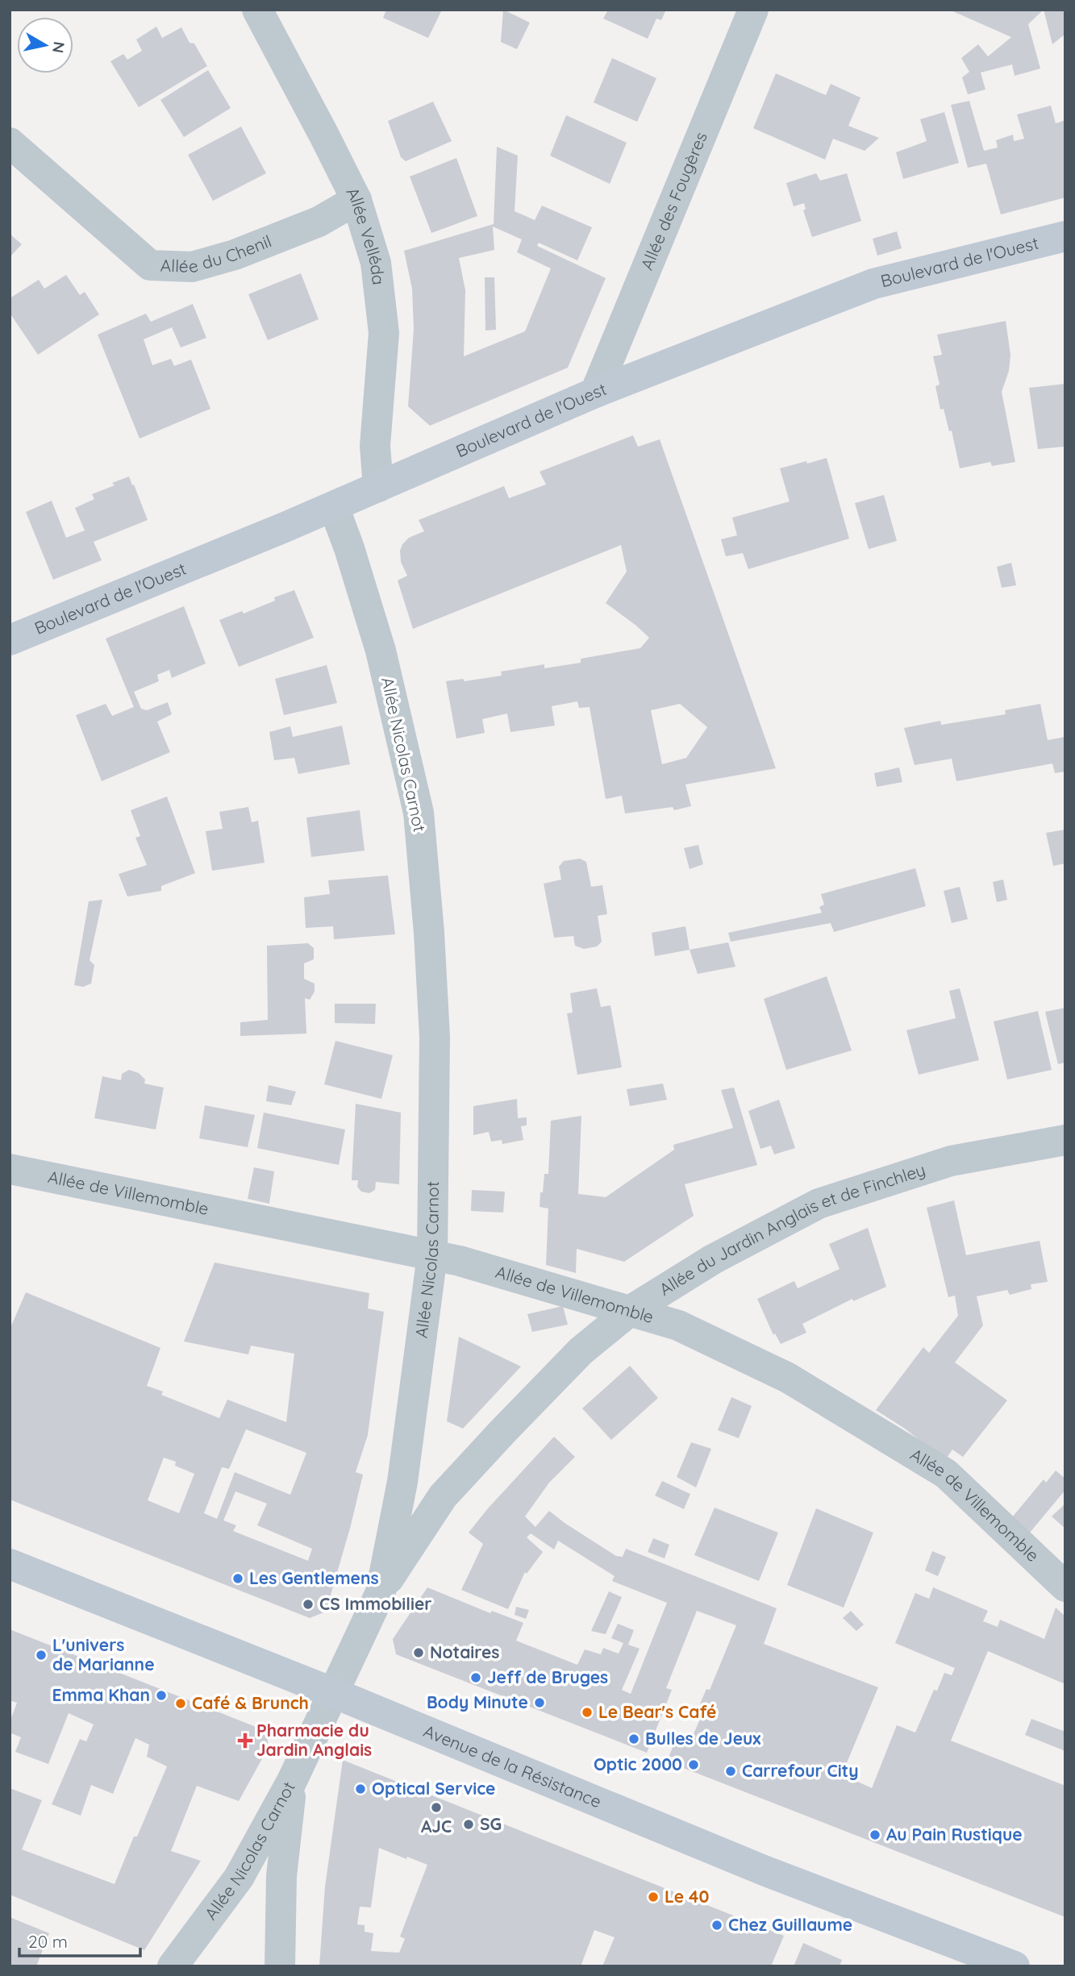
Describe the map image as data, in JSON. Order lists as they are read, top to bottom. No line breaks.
{"streets":{"street":["Allée des Fougères","Allée Velléda","Allée du Chenil","Boulevard de l'Ouest","Allée Nicolas Carnot","Allée de Villemomble","Allée du Jardin Anglais et de Finchley","Avenue de la Résistance"]},"crossings":[["Allée des Fougères","Boulevard de l'Ouest"],["Allée Velléda","Allée du Chenil"],["Allée Velléda","Boulevard de l'Ouest"],["Boulevard de l'Ouest","Allée Nicolas Carnot"],["Allée Nicolas Carnot","Allée de Villemomble"],["Allée Nicolas Carnot","Allée du Jardin Anglais et de Finchley"],["Allée Nicolas Carnot","Avenue de la Résistance"],["Allée de Villemomble","Allée du Jardin Anglais et de Finchley"]],"places":{"other":["Les Gentlemens","CS Immobilier","Notaires","L'univers de Marianne","Jeff de Bruges","Emma Khan","Body Minute","Café & Brunch","Le Bear's Café","Bulles de Jeux","Optic 2000","Carrefour City","Optical Service","AJC","SG","Au Pain Rustique","Le 40","Chez Guillaume"],"health":["Pharmacie du Jardin Anglais"]},"scale_bar":"20 m","north":"right"}
